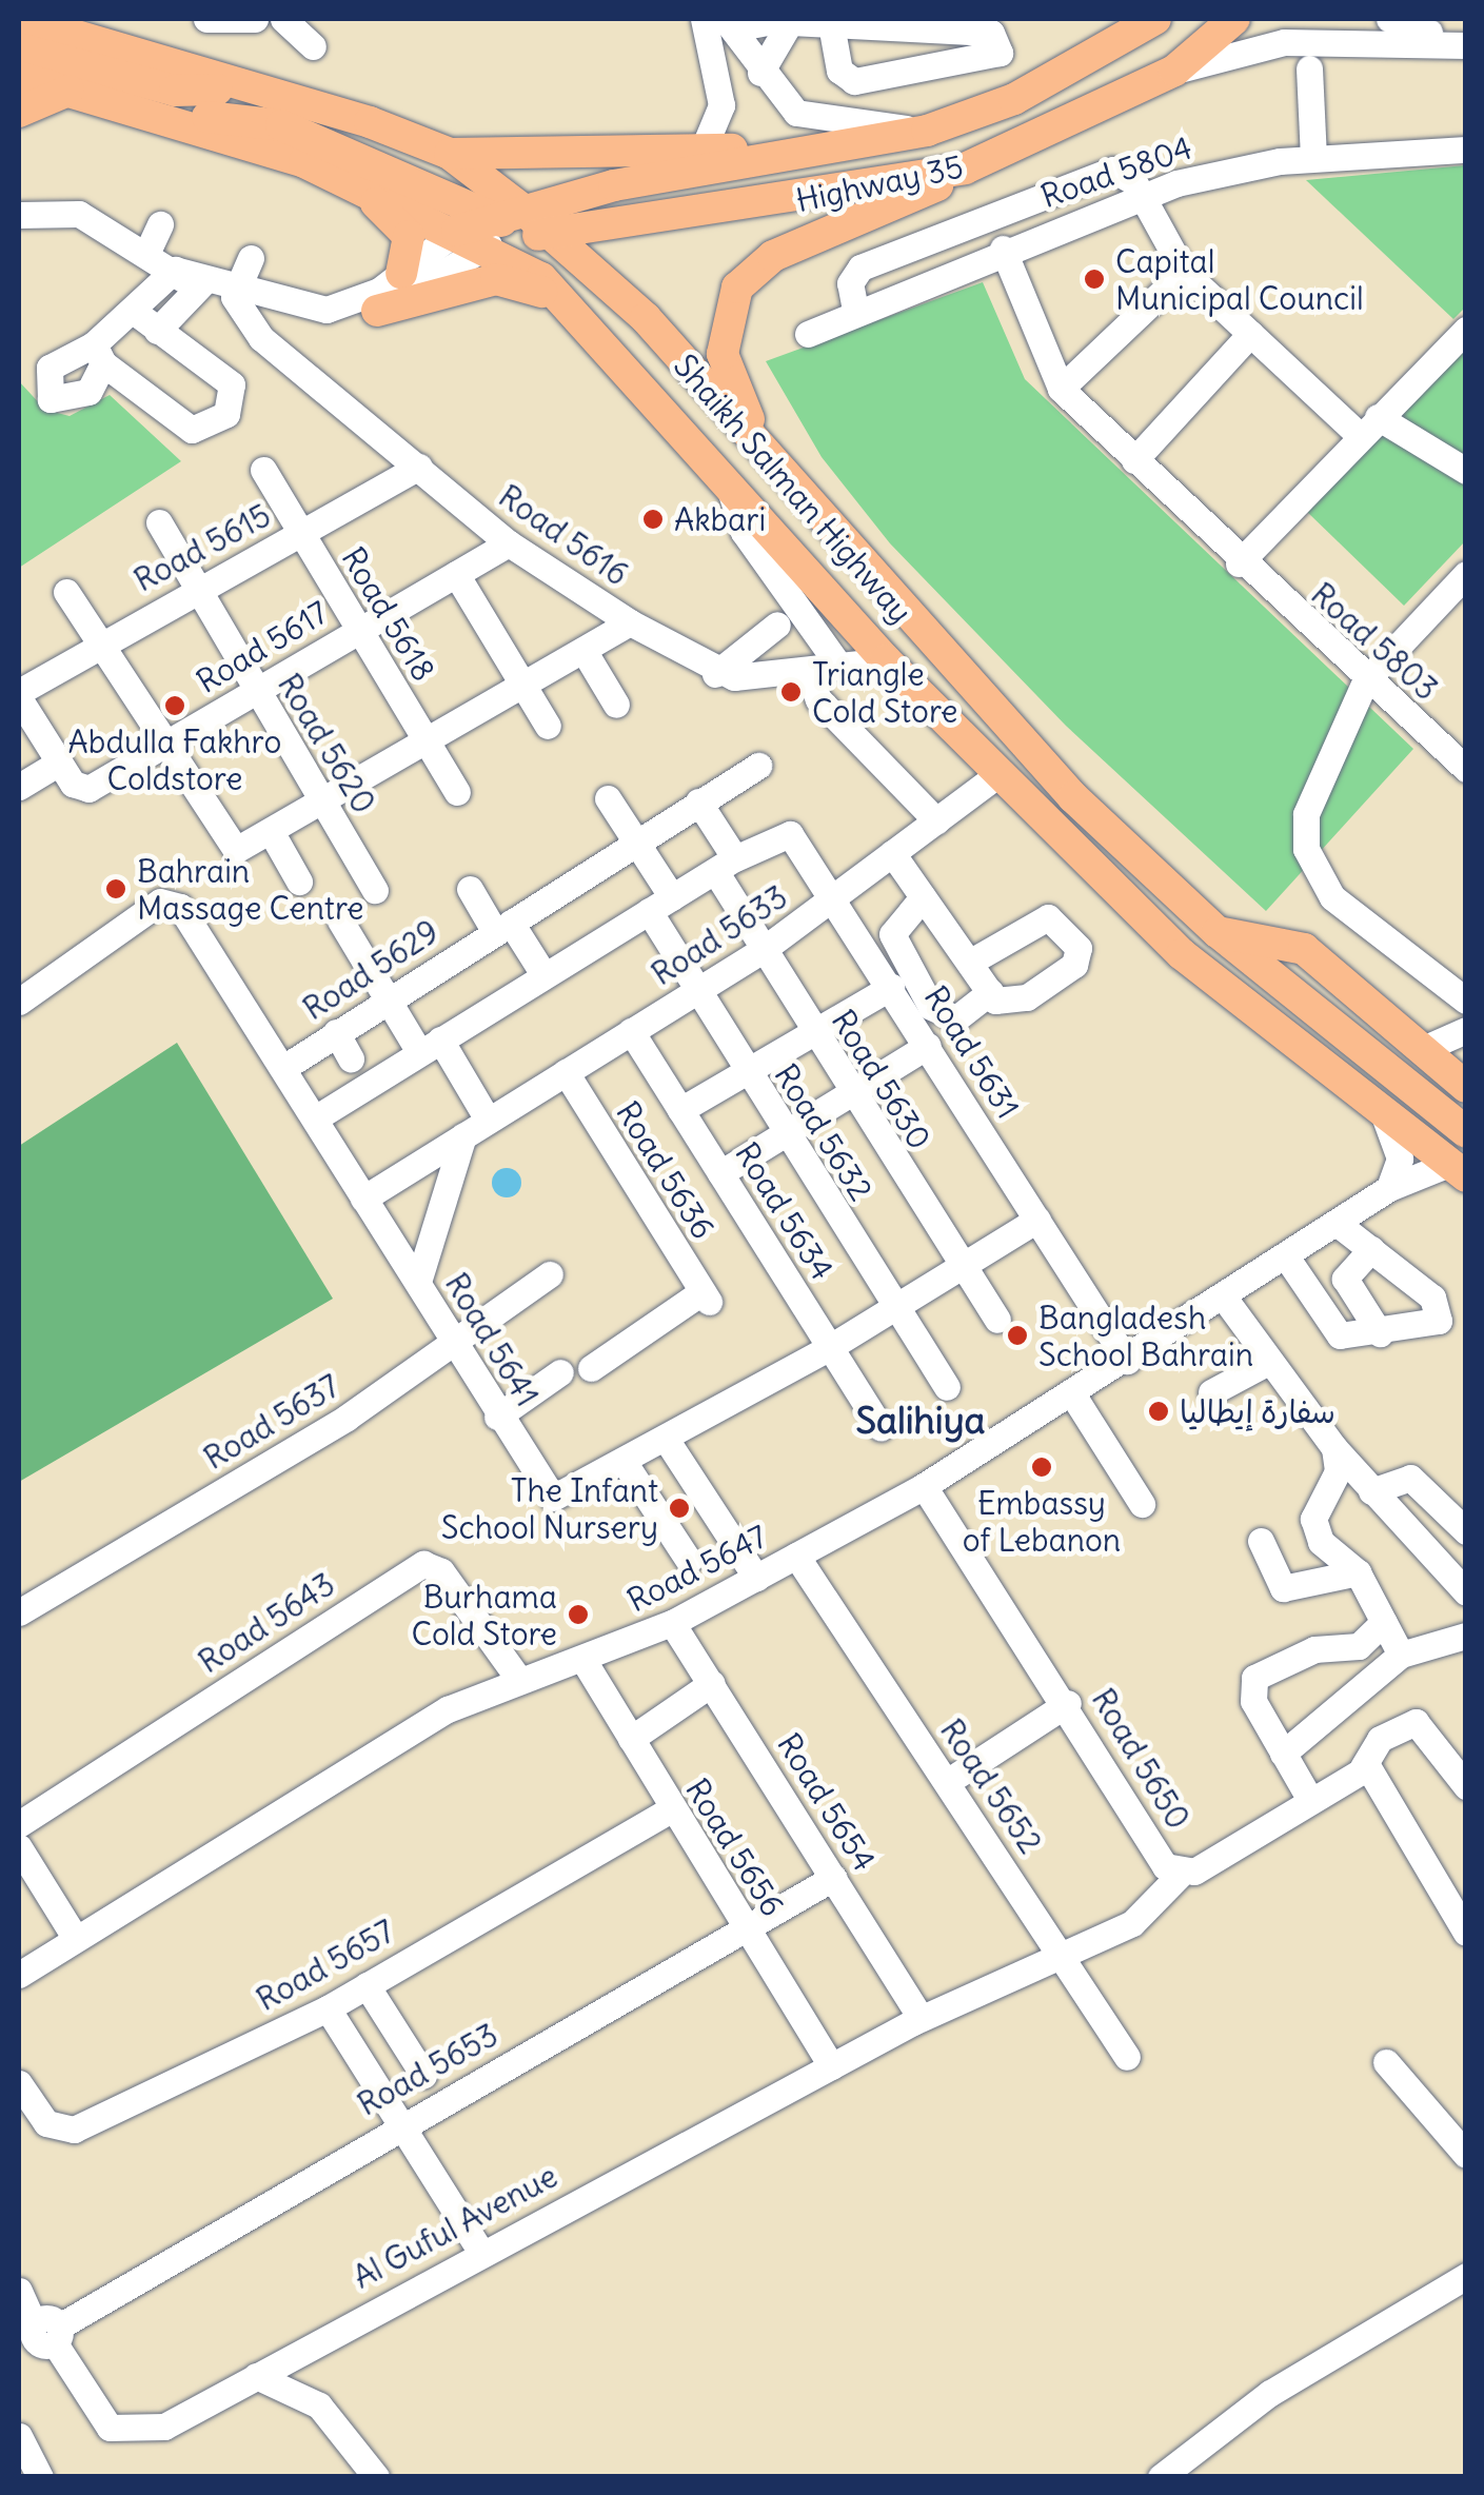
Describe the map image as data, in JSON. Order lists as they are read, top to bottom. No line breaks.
{"streets":{"main road":["Highway 35","Shaikh Salman Highway"],"street":["Road 5804","Road 5616","Road 5615","Road 5618","Road 5803","Road 5617","Road 5620","Road 5633","Road 5629","Road 5631","Road 5630","Road 5632","Road 5636","Road 5634","Road 5641","Road 5637","Road 5647","Road 5643","Road 5650","Road 5652","Road 5654","Road 5656","Road 5657","Road 5653","Al Guful Avenue"]},"crossings":[["Road 5804","Road 5803"],["Highway 35","Shaikh Salman Highway"],["Shaikh Salman Highway","Road 5633"],["Shaikh Salman Highway","Road 5647"],["Road 5616","Road 5615"],["Road 5616","Road 5617"],["Road 5615","Road 5618"],["Road 5615","Road 5620"],["Road 5618","Road 5617"],["Road 5617","Road 5620"],["Road 5633","Road 5631"],["Road 5633","Road 5630"],["Road 5633","Road 5632"],["Road 5633","Road 5636"],["Road 5633","Road 5634"],["Road 5633","Road 5641"],["Road 5629","Road 5641"],["Road 5631","Road 5630"],["Road 5631","Road 5632"],["Road 5631","Road 5641"],["Road 5631","Road 5647"],["Road 5630","Road 5641"],["Road 5632","Road 5641"],["Road 5634","Road 5641"],["Road 5641","Road 5637"],["Road 5647","Road 5643"],["Road 5647","Road 5650"],["Road 5647","Road 5652"],["Road 5647","Road 5654"],["Road 5647","Road 5656"],["Road 5650","Al Guful Avenue"],["Road 5652","Al Guful Avenue"],["Road 5654","Road 5653"],["Road 5654","Al Guful Avenue"],["Road 5656","Road 5657"],["Road 5656","Road 5653"],["Road 5656","Al Guful Avenue"],["Road 5653","Al Guful Avenue"]],"districts":["Salihiya"],"places":["Capital Municipal Council","Akbari","Triangle Cold Store","Abdulla Fakhro Coldstore","Bahrain Massage Centre","Bangladesh School Bahrain","سفارة إيطاليا","Embassy of Lebanon","The Infant School Nursery","Burhama Cold Store"]}
